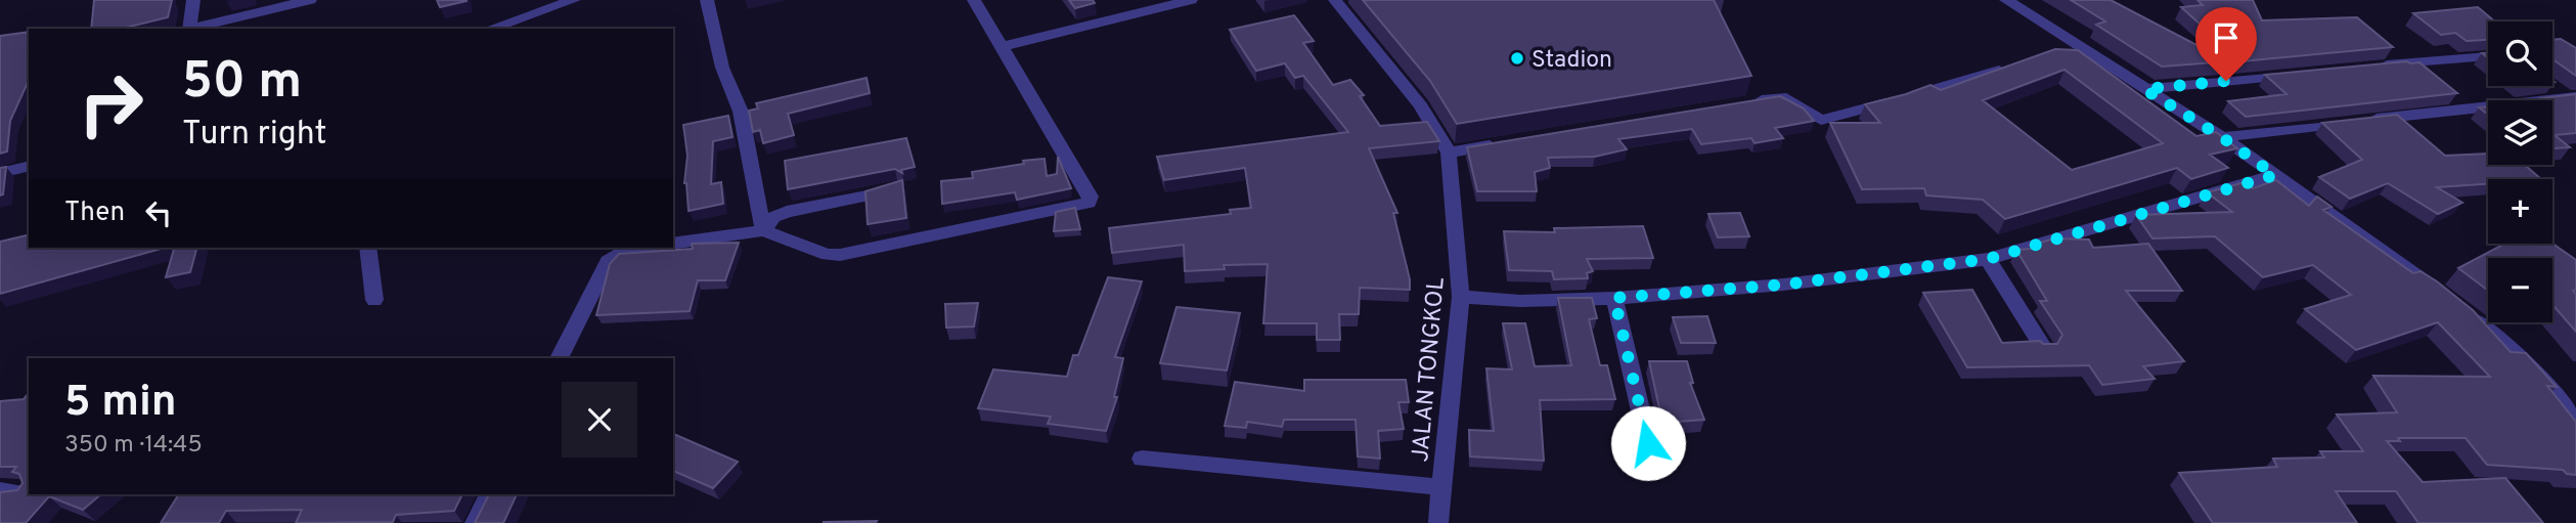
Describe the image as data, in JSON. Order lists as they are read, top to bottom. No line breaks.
{"streets":{"street":["JALAN TONGKOL"]},"places":["Stadion"],"page":{"map_buttons":["+","−"],"turn":["50 m","Turn right"],"then":"Then","heading":["5 min","350 m · 14:45"]}}
